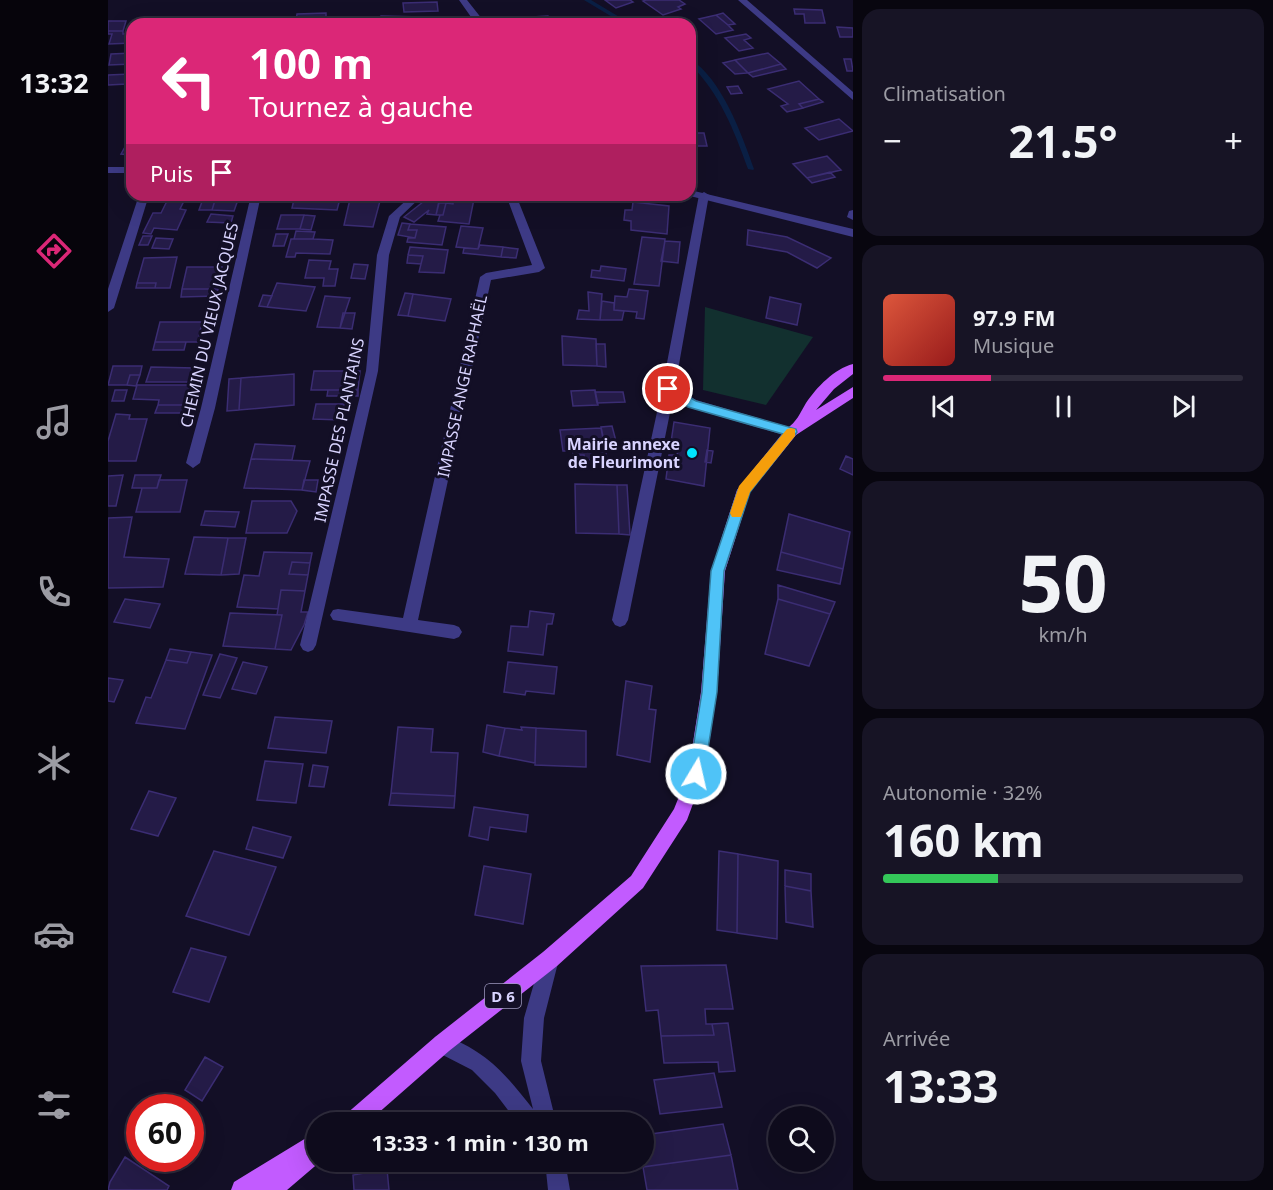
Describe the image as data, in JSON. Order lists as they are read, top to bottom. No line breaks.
{"streets":{"main road":["D 6"],"street":["CHEMIN DU VIEUX JACQUES","IMPASSE ANGE RAPHAËL","IMPASSE DES PLANTAINS"]},"places":["Mairie annexe de Fleurimont"],"page":{"tabs":"13:32","tile":["Climatisation",["50","km/h"],["Autonomie · 32%","160 km"],["Arrivée","13:33"]],"turn":["100 m","Tournez à gauche"],"heat":["−","21.5°","+"],"then":"Puis","song":["97.9 FM","Musique"],"limit":"60","trip":"13:33 · 1 min · 130 m"}}
